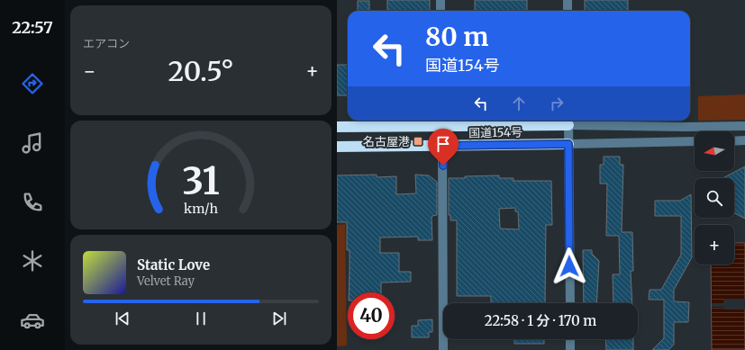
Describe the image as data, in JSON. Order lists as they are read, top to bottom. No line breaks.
{"streets":{"highway":["国道154号"]},"places":{"transit":["名古屋港"]},"north":"left","page":{"tabs":"22:57","tile":"エアコン","turn":["80 m","国道154号"],"heat":["−","20.5°","+"],"map_buttons":"+","song":["Static Love","Velvet Ray"],"limit":"40","trip":"22:58 · 1 分 · 170 m","gauge":["31","km/h"]}}
